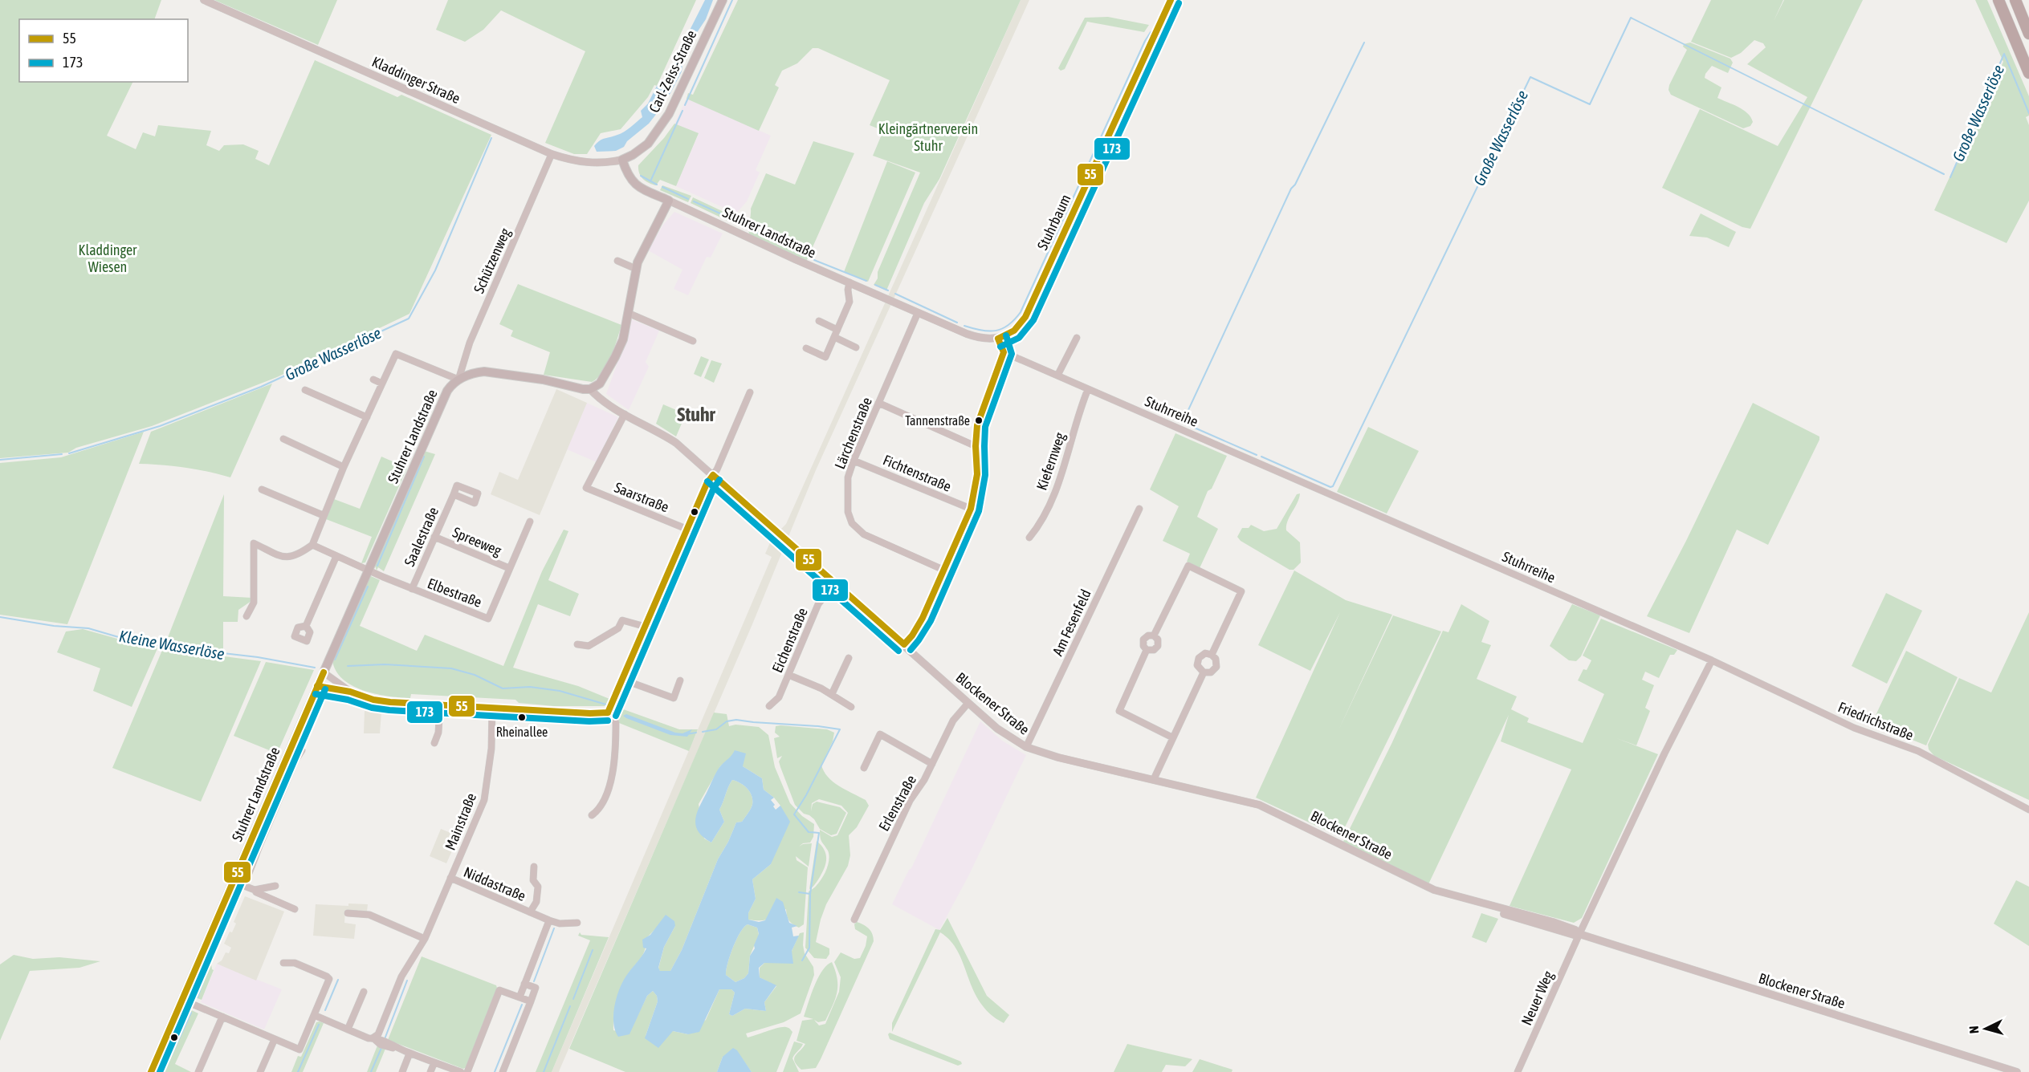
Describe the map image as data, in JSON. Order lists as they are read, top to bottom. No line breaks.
{"streets":{"main road":["Carl-Zeiss-Straße","Stuhrer Landstraße"],"street":["Kladdinger Straße","Stuhrbaum","Schützenweg","Stuhrreihe","Lärchenstraße","Kiefernweg","Fichtenstraße","Saarstraße","Saalestraße","Spreeweg","Elbestraße","Am Fesenfeld","Eichenstraße","Blockener Straße","Friedrichstraße","Erlenstraße","Mainstraße","Niddastraße","Neuer Weg"]},"crossings":[["Carl-Zeiss-Straße","Kladdinger Straße"],["Kladdinger Straße","Schützenweg"],["Stuhrbaum","Stuhrer Landstraße"],["Stuhrer Landstraße","Schützenweg"],["Stuhrer Landstraße","Lärchenstraße"],["Stuhrer Landstraße","Elbestraße"],["Stuhrreihe","Kiefernweg"],["Stuhrreihe","Friedrichstraße"],["Lärchenstraße","Fichtenstraße"],["Saarstraße","Blockener Straße"],["Saalestraße","Spreeweg"],["Saalestraße","Elbestraße"],["Spreeweg","Elbestraße"],["Am Fesenfeld","Blockener Straße"],["Eichenstraße","Blockener Straße"],["Blockener Straße","Erlenstraße"],["Blockener Straße","Neuer Weg"],["Mainstraße","Niddastraße"]],"districts":["Stuhr"],"water":["Große Wasserlöse","Kleine Wasserlöse"],"parks":["Kleingärtnerverein Stuhr","Kladdinger Wiesen"],"places":["Tannenstraße","Rheinallee"],"lines":["transit line 55","transit line 173"],"legend":["55","173"],"north":"left"}
